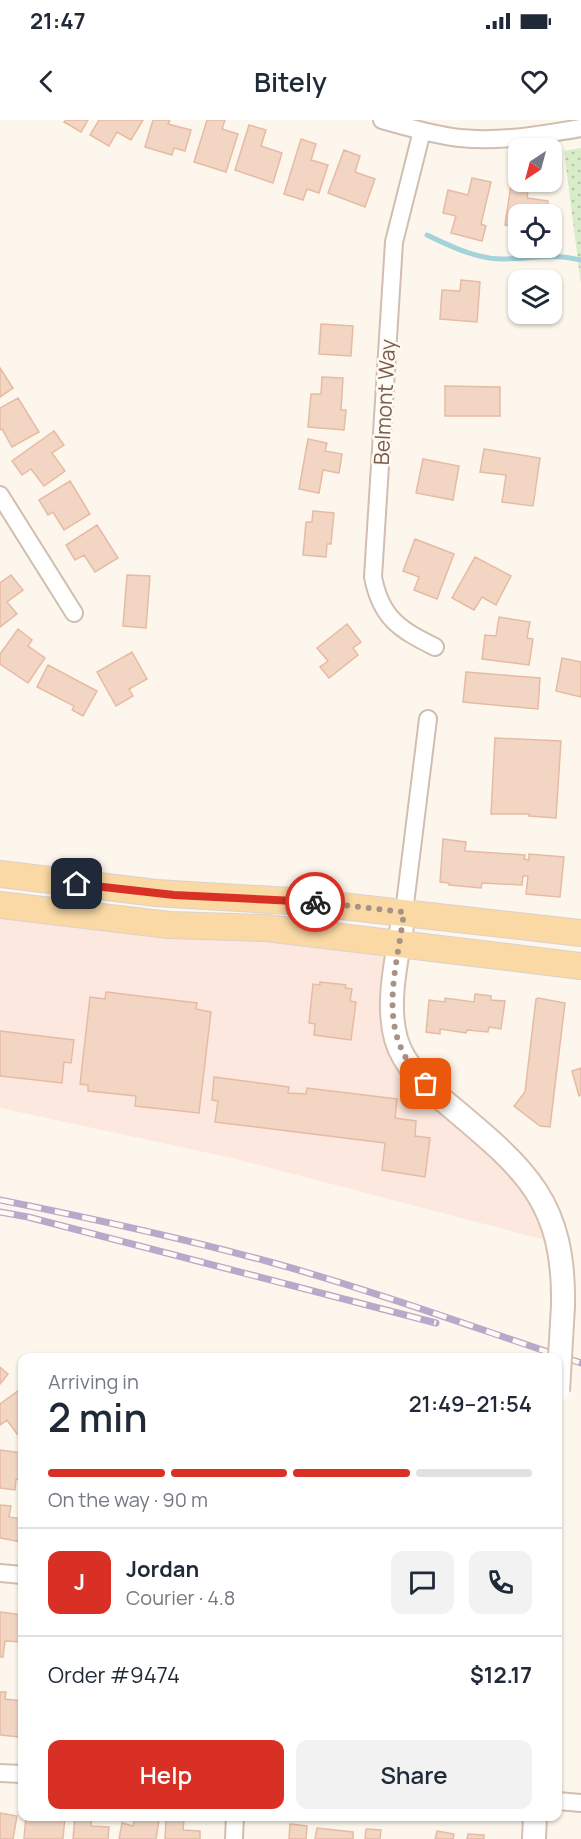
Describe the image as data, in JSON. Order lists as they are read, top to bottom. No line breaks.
{"streets":{"street":["Belmont Way"]},"north":"bottom left","page":{"status":"21:47","header":"Bitely","heading":["2 min","Arriving in","21:49–21:54"],"panel":["Jordan","Courier · 4.8","Order #9474","$12.17"],"bar":"On the way · 90 m","round":"J","buttons":["Help","Share"]}}
